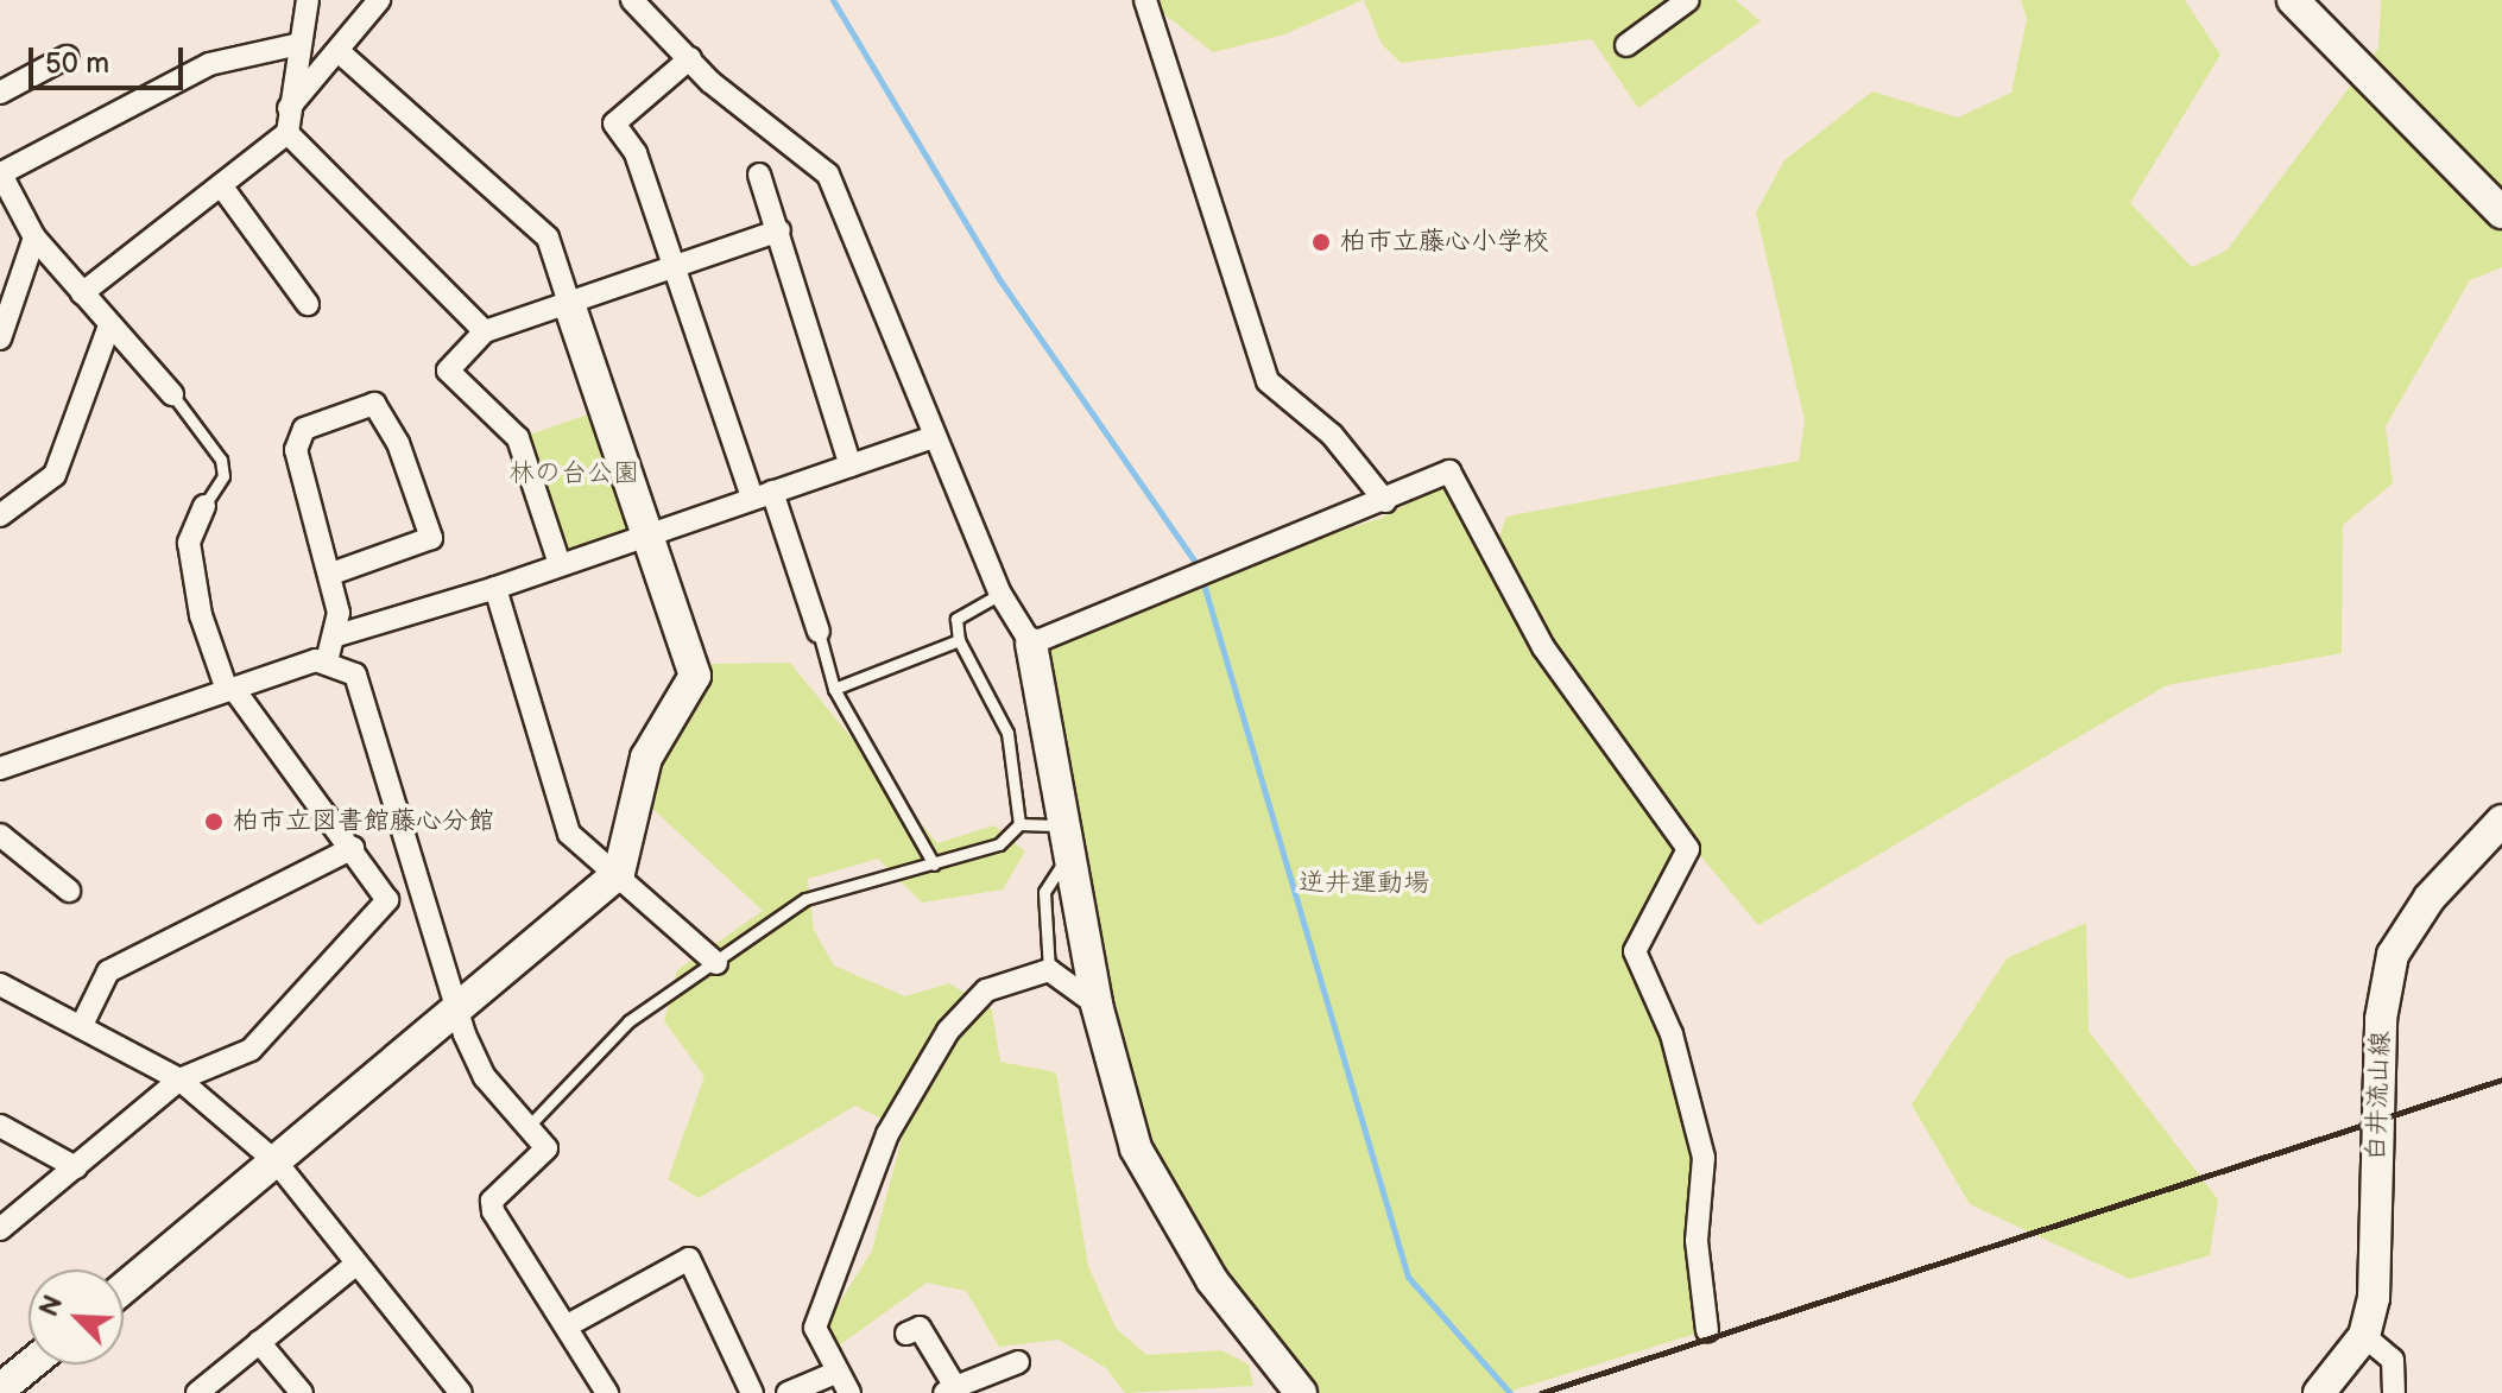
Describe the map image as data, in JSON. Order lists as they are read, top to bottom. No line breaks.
{"streets":{"street":["白井流山線"]},"parks":["林の台公園","逆井運動場"],"places":["柏市立藤心小学校","柏市立図書館藤心分館"],"scale_bar":"50 m","north":"top left"}
